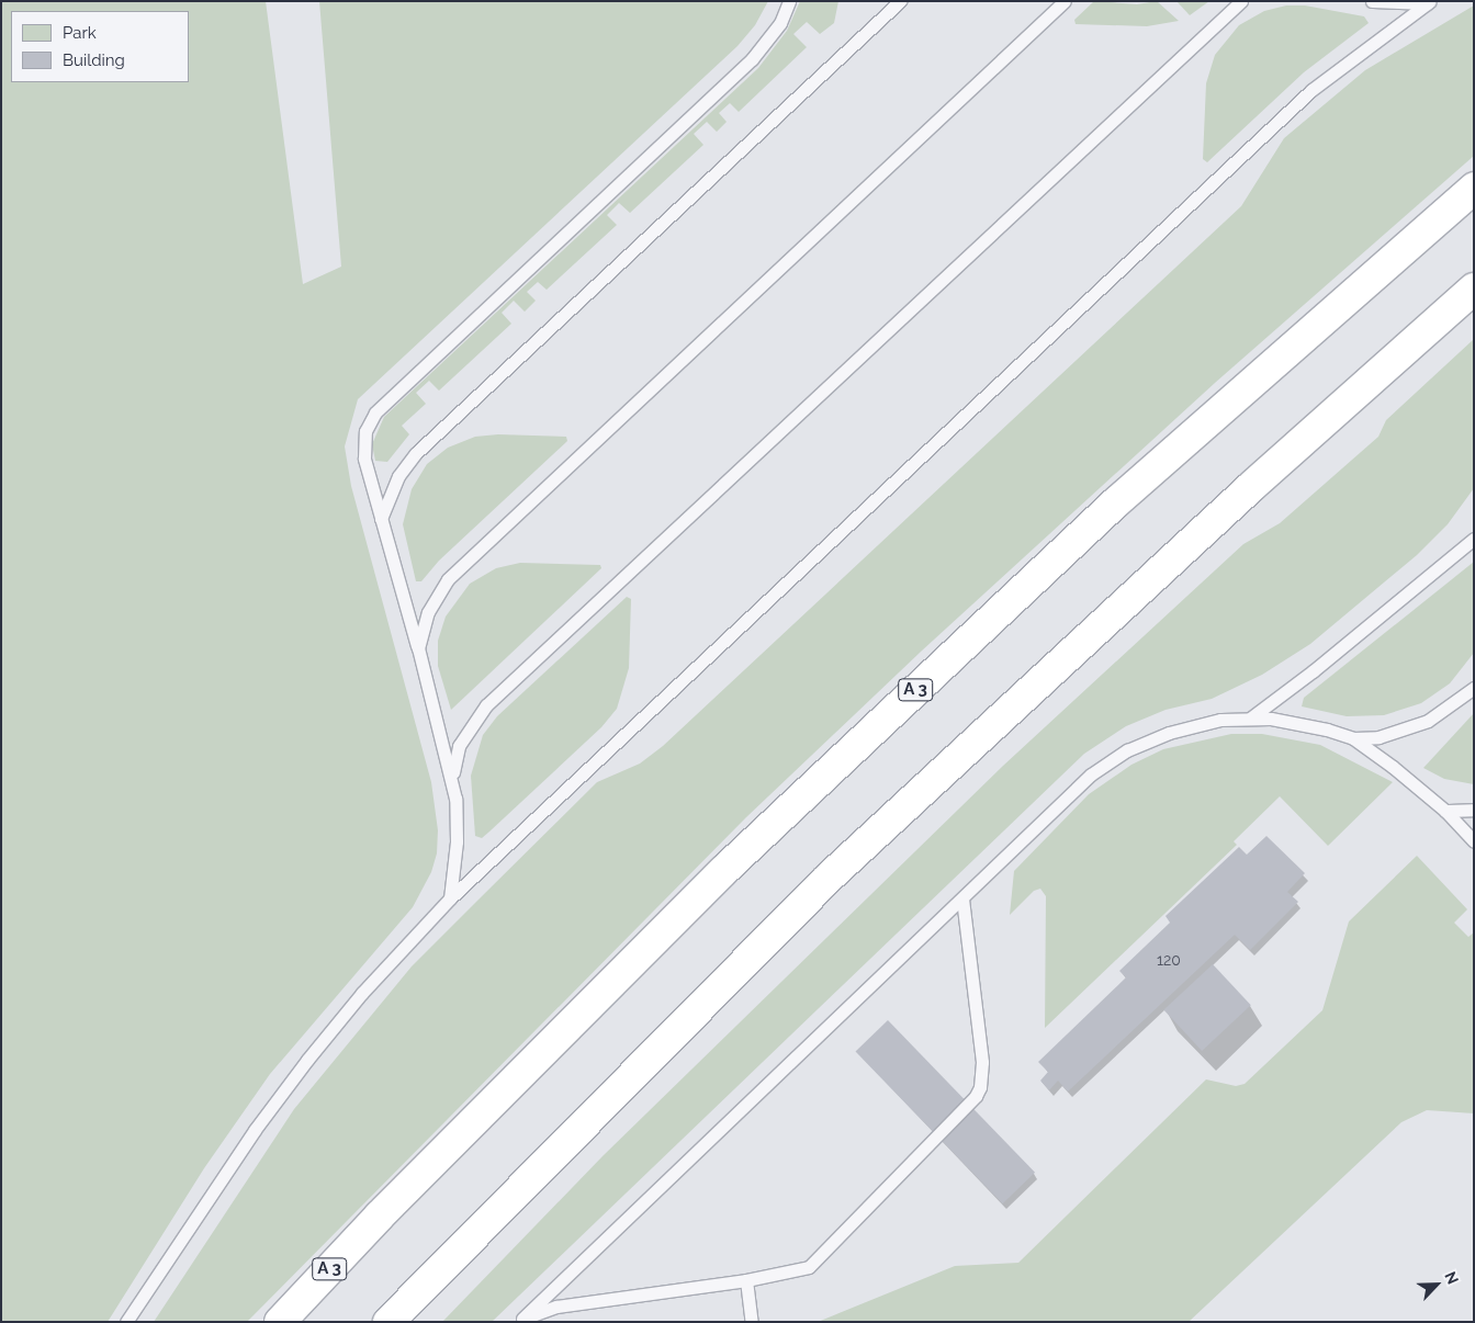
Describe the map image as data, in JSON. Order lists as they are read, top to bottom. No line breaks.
{"streets":{"highway":["A 3"]},"house_numbers":["120"],"legend":["Park","Building"],"north":"top right"}
